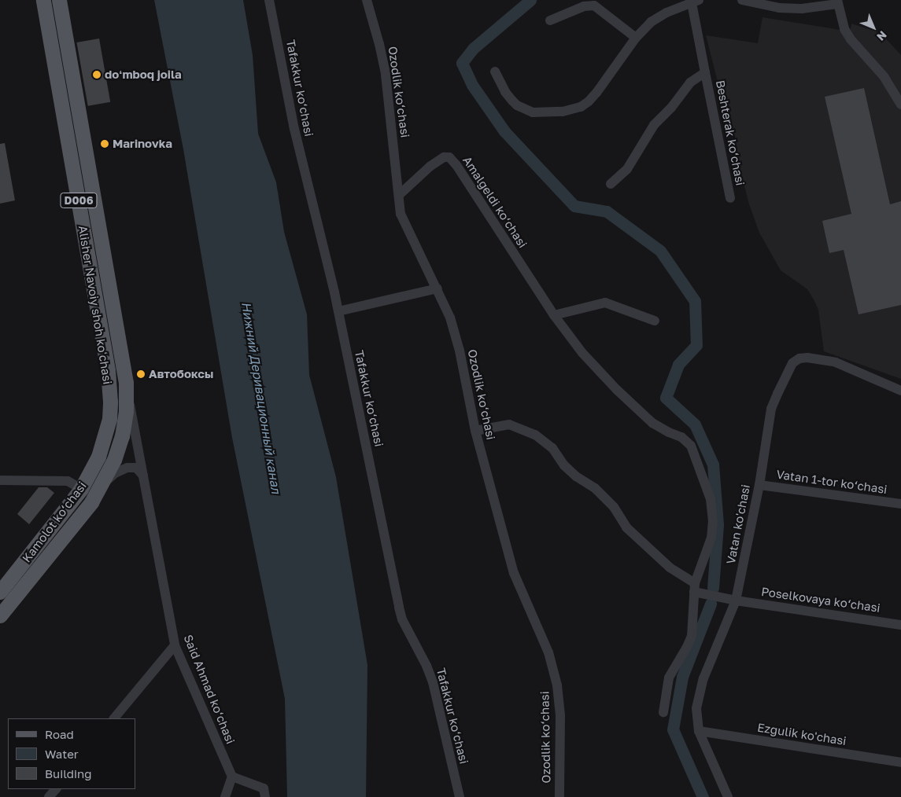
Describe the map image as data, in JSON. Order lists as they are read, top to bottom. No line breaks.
{"streets":{"main road":["D006","Alisher Navoiy shoh koʻchasi","Kamolot ko‘chasi"],"street":["Tafakkur ko‘chasi","Ozodlik ko‘chasi","Beshterak ko‘chasi","Amalgeldi ko‘chasi","Vatan 1-tor ko‘chasi","Vatan ko'chasi","Poselkovaya ko‘chasi","Said Ahmad ko‘chasi","Ezgulik ko'chasi"]},"crossings":[["Ozodlik ko‘chasi","Amalgeldi ko‘chasi"],["D006","Alisher Navoiy shoh koʻchasi"],["D006","Said Ahmad ko‘chasi"],["Amalgeldi ko‘chasi","Poselkovaya ko‘chasi"],["Alisher Navoiy shoh koʻchasi","Kamolot ko‘chasi"],["Alisher Navoiy shoh koʻchasi","Said Ahmad ko‘chasi"],["Vatan 1-tor ko‘chasi","Vatan ko'chasi"],["Vatan ko'chasi","Poselkovaya ko‘chasi"],["Vatan ko'chasi","Ezgulik ko'chasi"]],"water":["Нижний Деривационный канал"],"places":["doʻmboq joila","Marinovka","Автобоксы"],"legend":["Road","Water","Building"],"north":"bottom right"}
